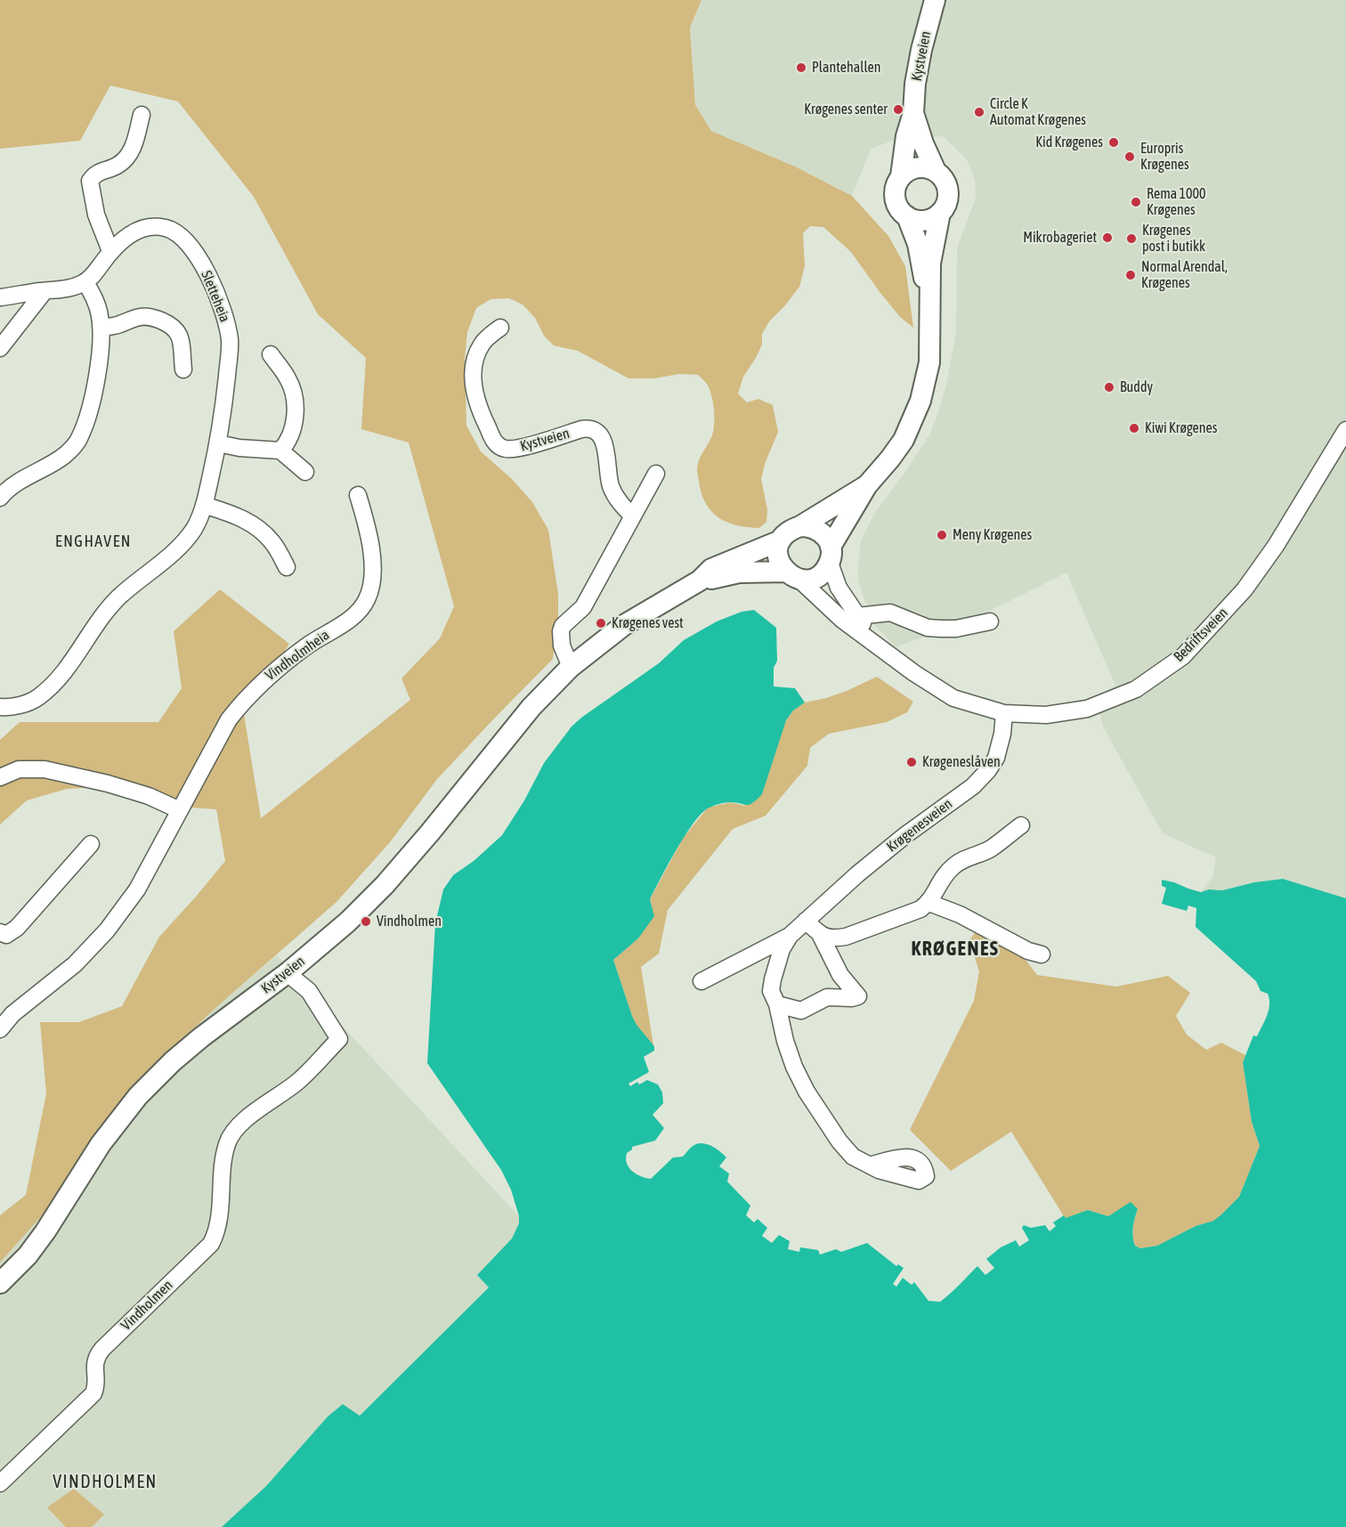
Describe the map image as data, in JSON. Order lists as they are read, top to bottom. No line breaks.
{"streets":{"main road":["Kystveien"],"street":["Sletteheia","Bedriftsveien","Vindholmheia","Krøgenesveien","Vindholmen"]},"crossings":[["Kystveien","Bedriftsveien"],["Kystveien","Vindholmen"],["Bedriftsveien","Krøgenesveien"]],"districts":["ENGHAVEN","KRØGENES","VINDHOLMEN"],"places":["Plantehallen","Krøgenes senter","Circle K Automat Krøgenes","Kid Krøgenes","Europris Krøgenes","Rema 1000 Krøgenes","Mikrobageriet","Krøgenes post i butikk","Normal Arendal, Krøgenes","Buddy","Kiwi Krøgenes","Meny Krøgenes","Krøgenes vest","Krøgeneslåven","Vindholmen"]}
